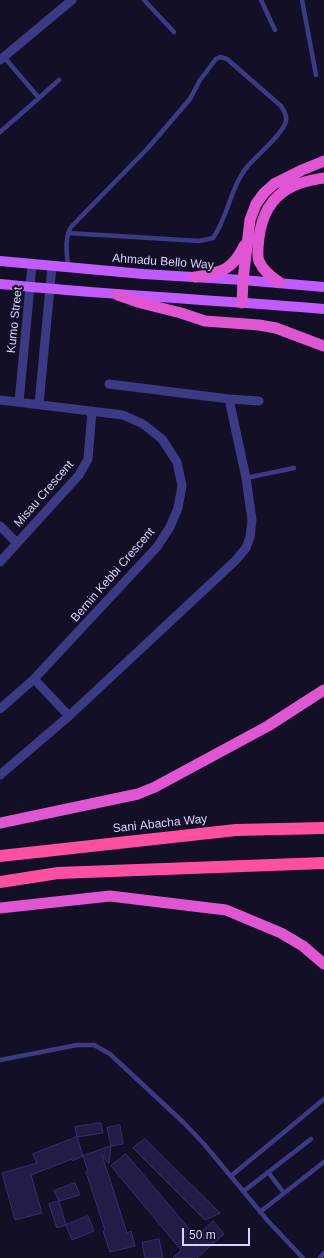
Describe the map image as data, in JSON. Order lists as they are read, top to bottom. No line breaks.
{"streets":{"highway":["Sani Abacha Way"],"main road":["Ahmadu Bello Way"],"street":["Kumo Street","Misau Crescent","Bernin Kebbi Crescent"]},"crossings":[["Ahmadu Bello Way","Kumo Street"],["Kumo Street","Bernin Kebbi Crescent"],["Misau Crescent","Bernin Kebbi Crescent"]],"scale_bar":"50 m"}
